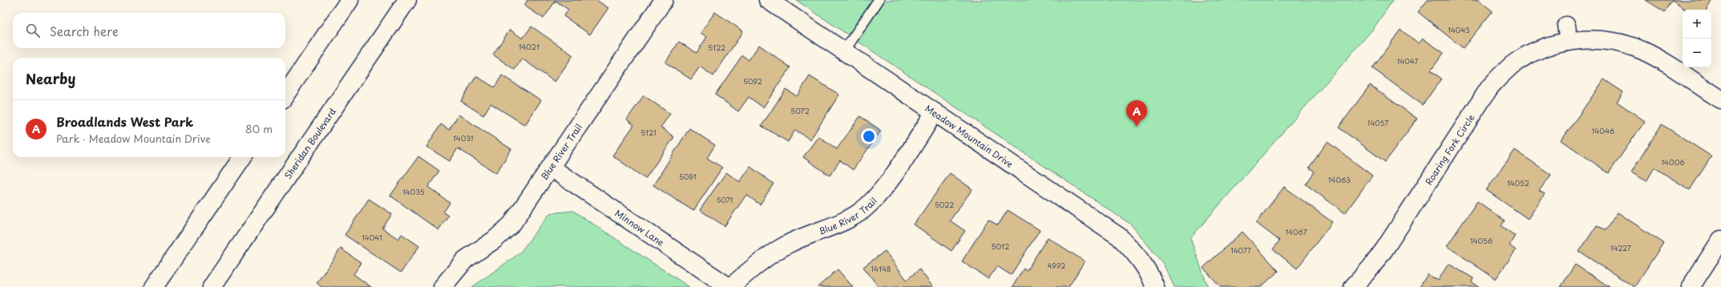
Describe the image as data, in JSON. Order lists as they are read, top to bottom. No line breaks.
{"streets":{"street":["Meadow Mountain Drive","Sheridan Boulevard","Roaring Fork Circle","Blue River Trail","Minnow Lane"]},"crossings":[["Meadow Mountain Drive","Blue River Trail"],["Blue River Trail","Minnow Lane"]],"house_numbers":["14043","14021","5122","14047","5092","5072","14057","14046","5121","14031","14006","5091","14063","14052","14035","5071","5022","14067","14041","14056","5012","14227","14077","4992","14148"],"page":{"map_buttons":["+","−"],"search":"Search here","heading":"Nearby","list":[{"mark":"A","name":"Broadlands West Park","note":"Park · Meadow Mountain Drive","value":"80 m"}],"pins":"A"}}
